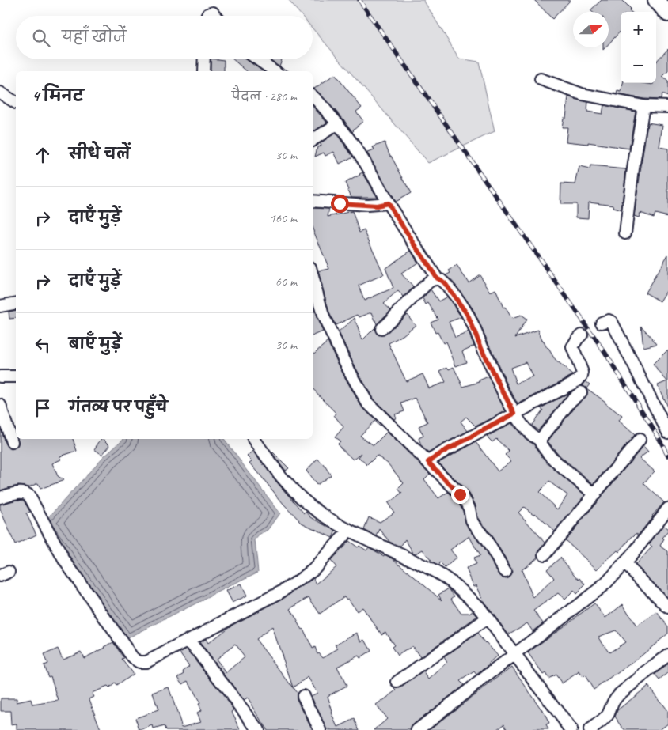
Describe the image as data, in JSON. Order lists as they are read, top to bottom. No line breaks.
{"north":"right","page":{"map_buttons":["+","−"],"search":"यहाँ खोजें","heading":["4 मिनट","पैदल · 280 m"],"list":[["सीधे चलें","30 m"],["दाएँ मुड़ें","160 m"],["दाएँ मुड़ें","60 m"],["बाएँ मुड़ें","30 m"],"गंतव्य पर पहुँचे"]}}
